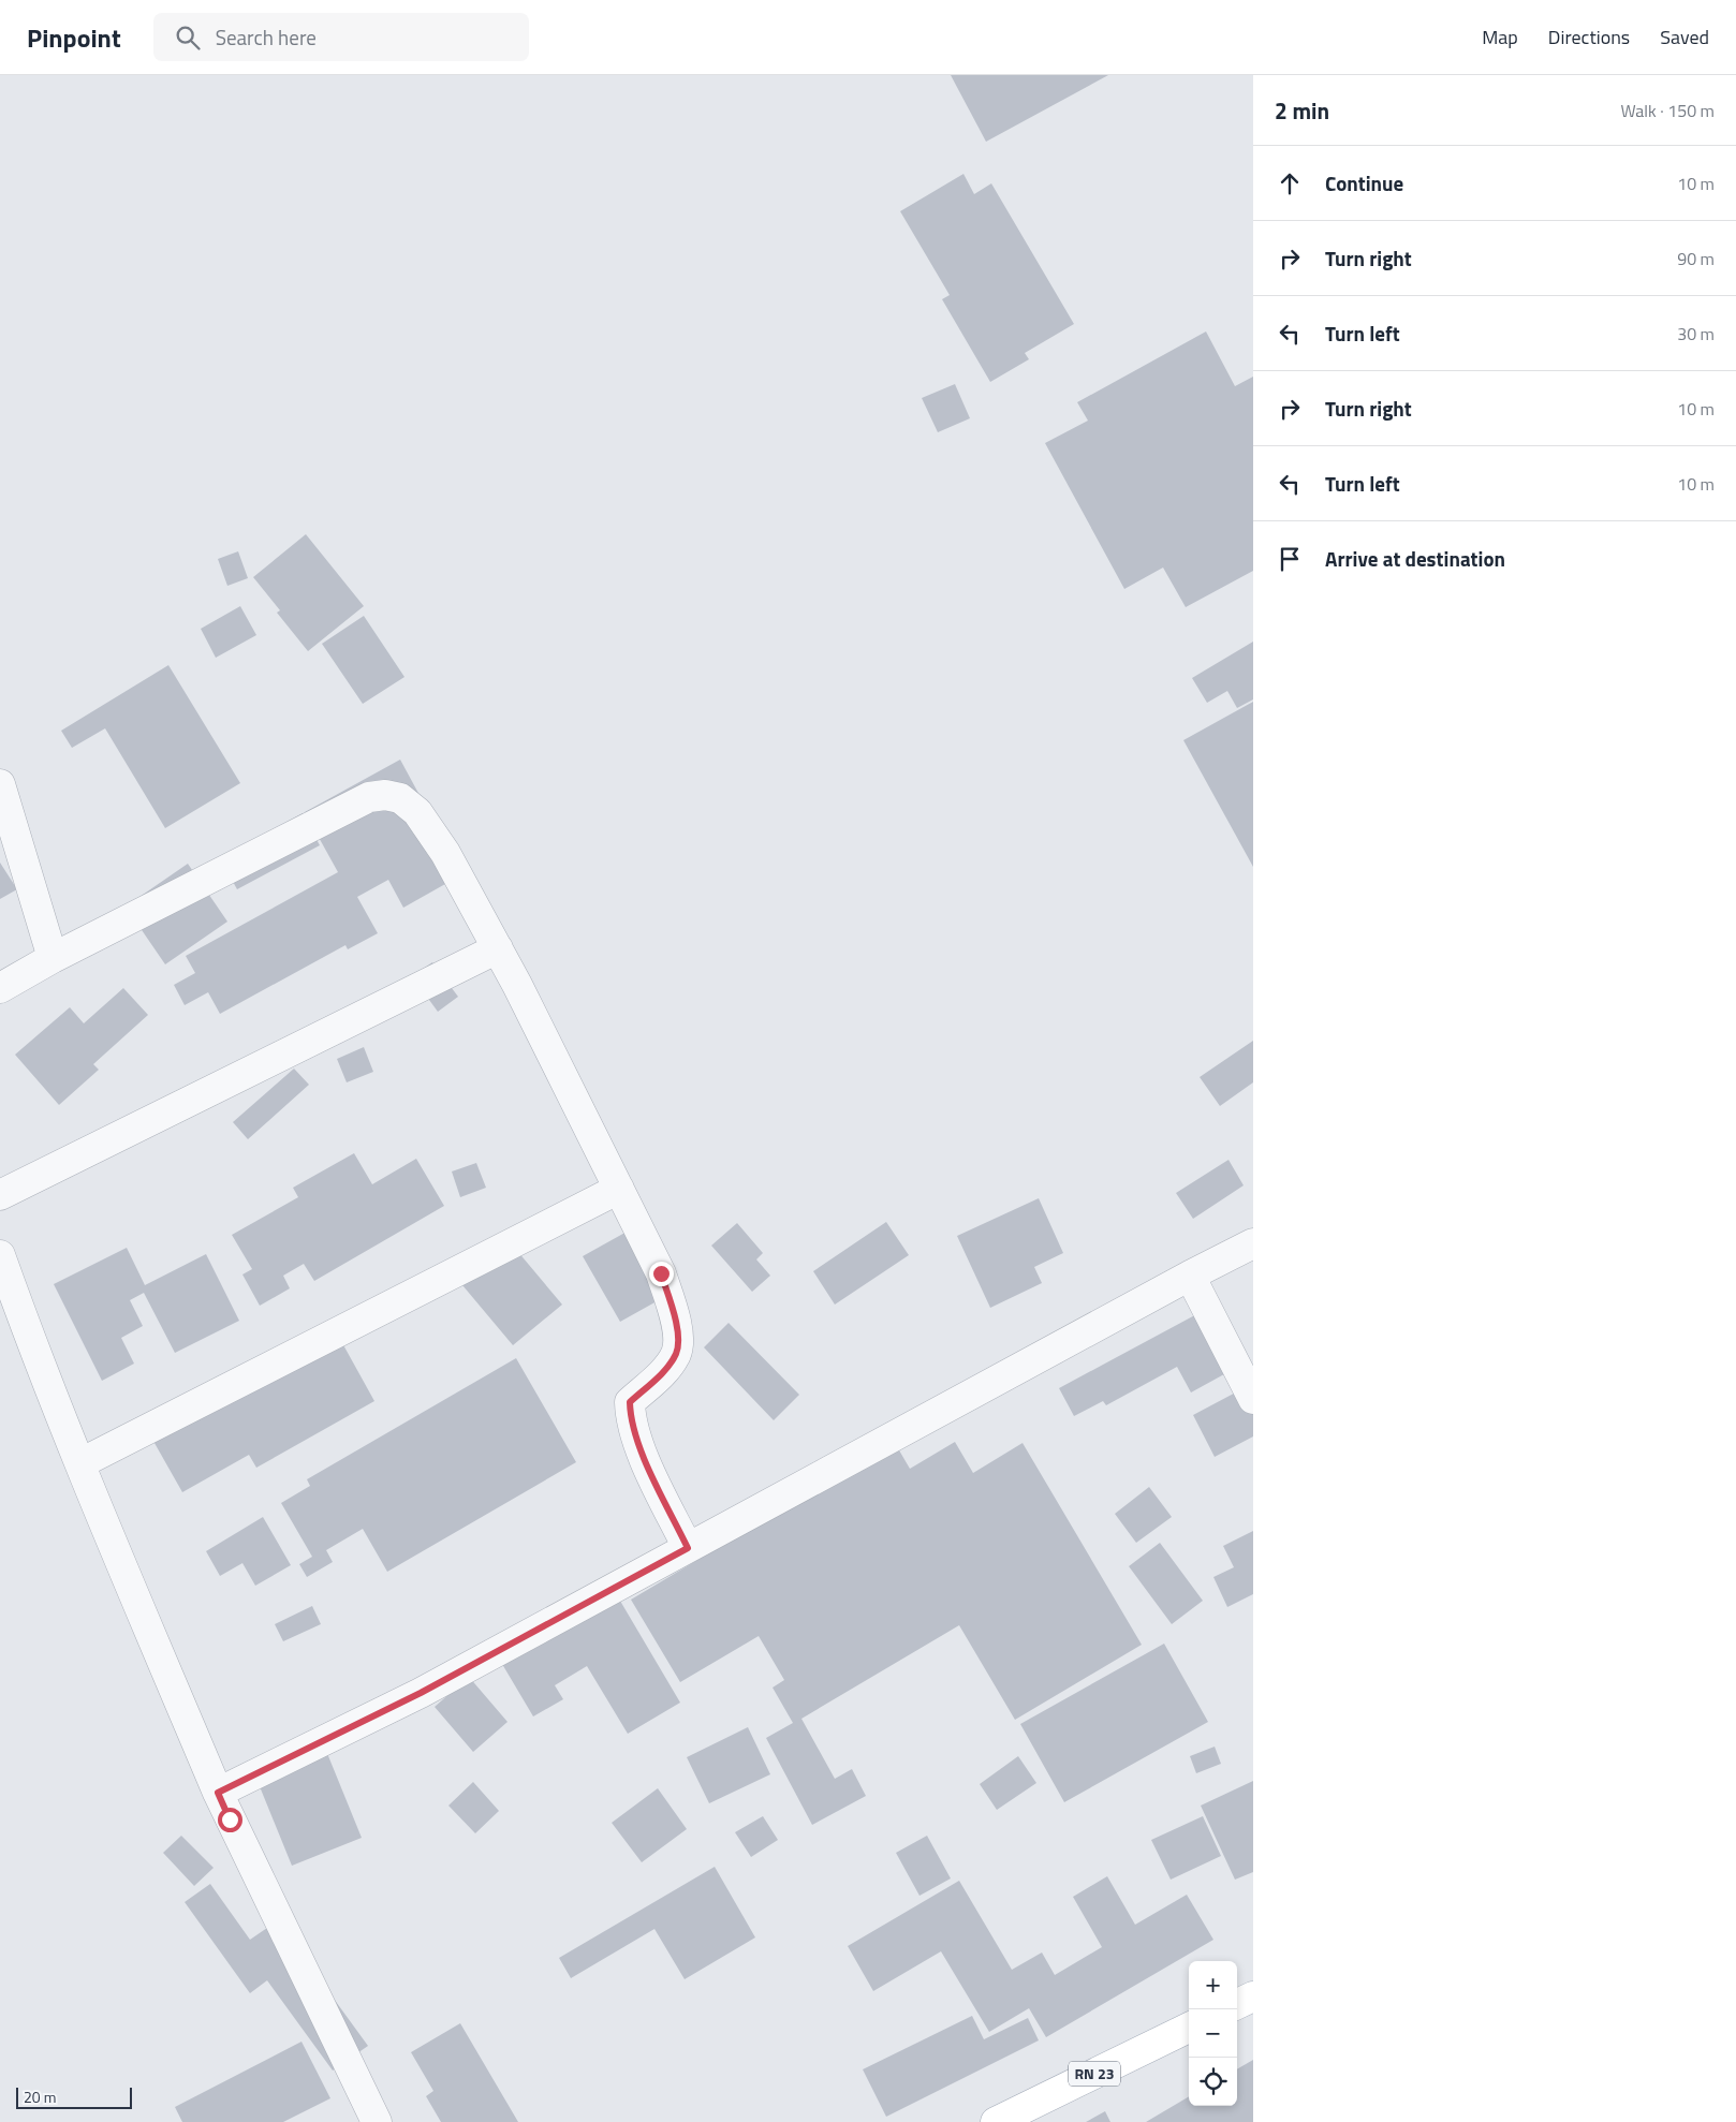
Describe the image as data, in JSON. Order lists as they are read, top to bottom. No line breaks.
{"streets":{"main road":["RN 23"]},"scale_bar":"20 m","page":{"header":"Pinpoint","search":"Search here","nav":["Map","Directions","Saved"],"heading":["2 min","Walk · 150 m"],"list":[["Continue","10 m"],["Turn right","90 m"],["Turn left","30 m"],["Turn right","10 m"],["Turn left","10 m"],"Arrive at destination"],"map_buttons":["+","−"],"scale":"20 m"}}
